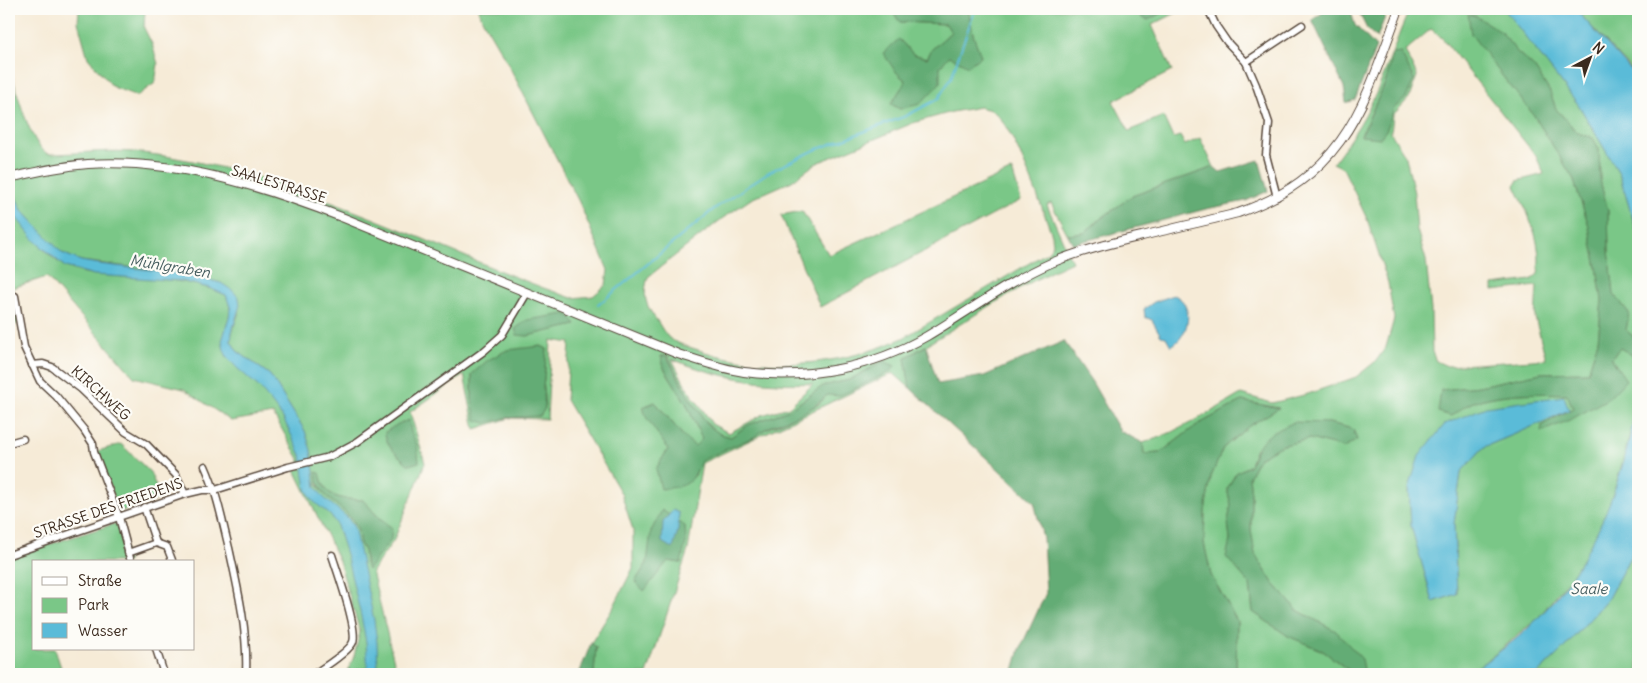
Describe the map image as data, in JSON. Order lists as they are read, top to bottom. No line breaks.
{"streets":{"street":["SAALESTRASSE","KIRCHWEG","STRASSE DES FRIEDENS"]},"crossings":[["SAALESTRASSE","STRASSE DES FRIEDENS"],["KIRCHWEG","STRASSE DES FRIEDENS"]],"water":["Mühlgraben","Saale"],"legend":["Straße","Park","Wasser"],"north":"top right"}
